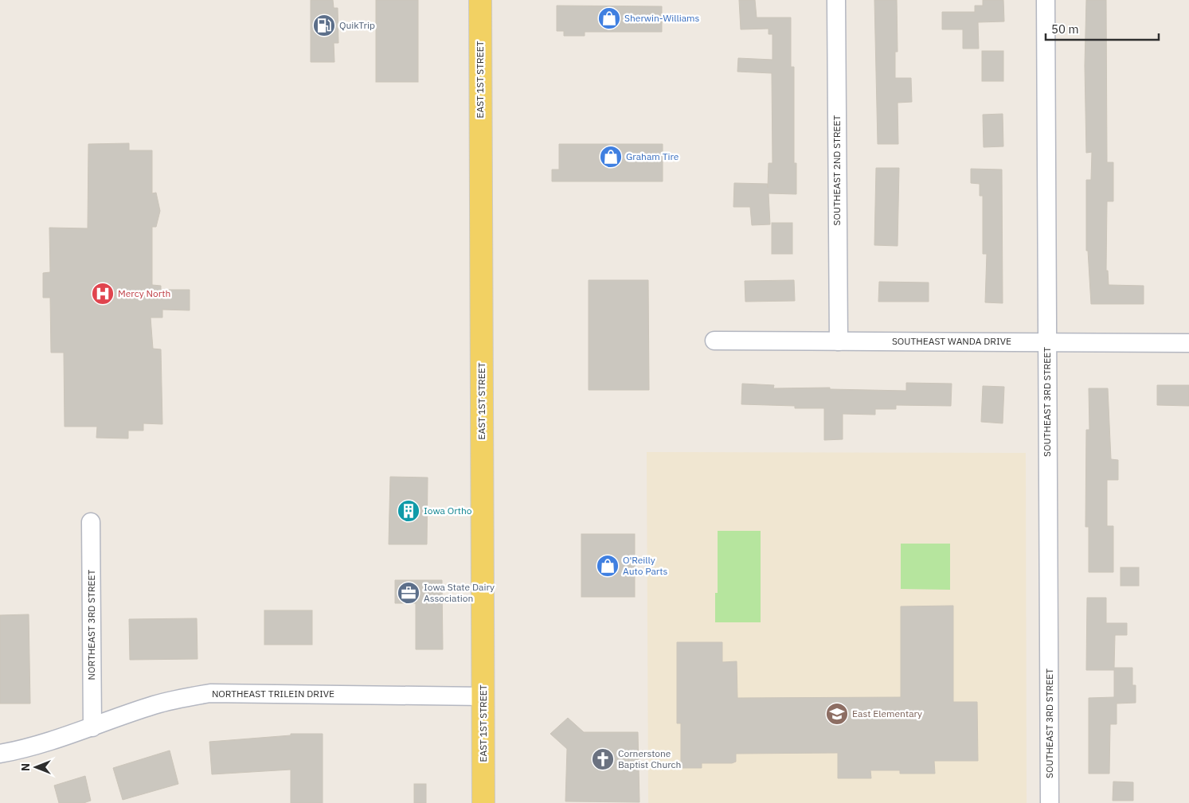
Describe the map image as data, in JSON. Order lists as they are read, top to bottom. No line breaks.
{"streets":{"main road":["EAST 1ST STREET"],"street":["SOUTHEAST 2ND STREET","SOUTHEAST WANDA DRIVE","SOUTHEAST 3RD STREET","NORTHEAST 3RD STREET","NORTHEAST TRILEIN DRIVE"]},"crossings":[["EAST 1ST STREET","NORTHEAST TRILEIN DRIVE"],["SOUTHEAST 2ND STREET","SOUTHEAST WANDA DRIVE"],["SOUTHEAST WANDA DRIVE","SOUTHEAST 3RD STREET"],["NORTHEAST 3RD STREET","NORTHEAST TRILEIN DRIVE"]],"places":{"shop":["Sherwin-Williams","Graham Tire","O'Reilly Auto Parts"],"fuel station":["QuikTrip"],"hospital":["Mercy North"],"building":["Iowa Ortho"],"office":["Iowa State Dairy Association"],"school or university":["East Elementary"],"church":["Cornerstone Baptist Church"]},"scale_bar":"50 m","north":"left"}
